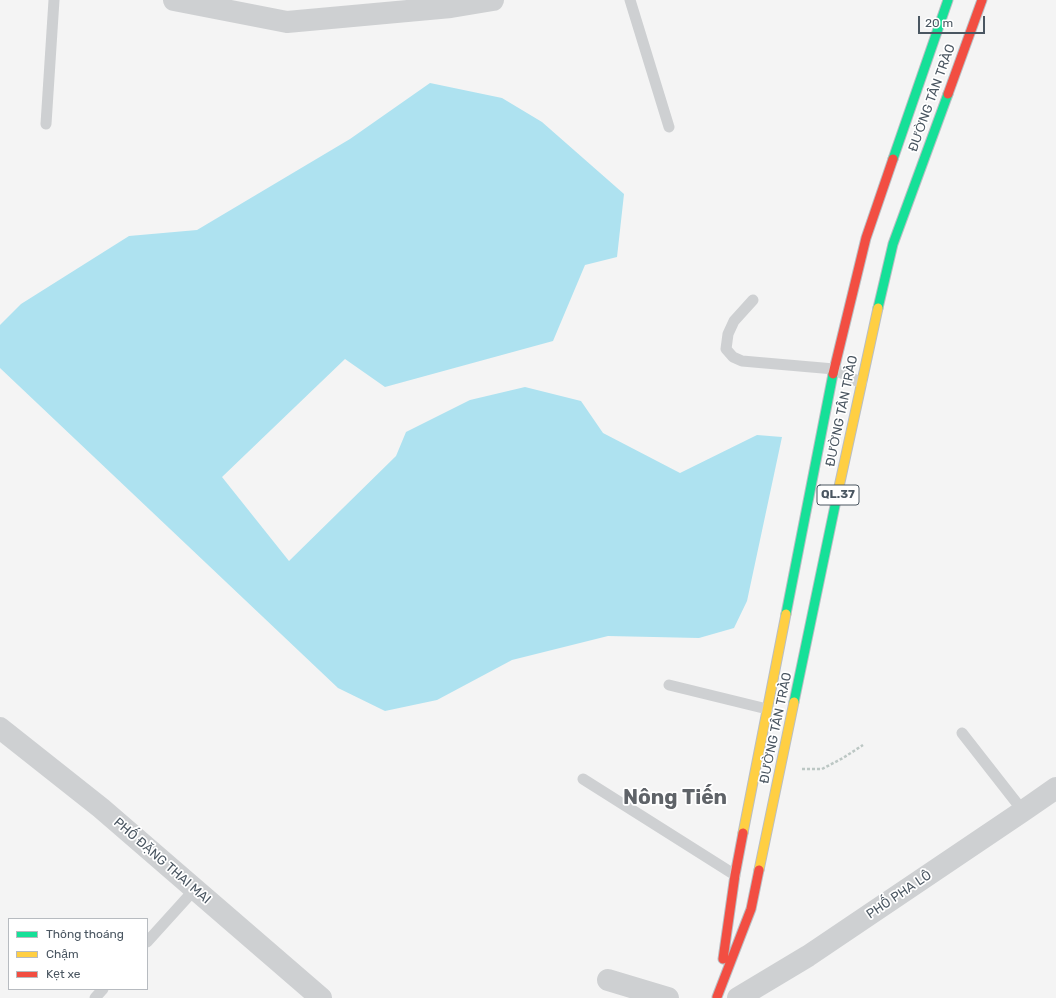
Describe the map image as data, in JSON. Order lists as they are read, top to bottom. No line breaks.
{"streets":{"highway":["ĐƯỜNG TÂN TRÀO","QL.37"],"street":["PHỐ ĐẶNG THAI MAI","PHỐ PHA LÔ"]},"crossings":[["ĐƯỜNG TÂN TRÀO","PHỐ PHA LÔ"]],"districts":["Nông Tiến"],"legend":["Thông thoáng","Chậm","Kẹt xe"],"scale_bar":"20 m"}
